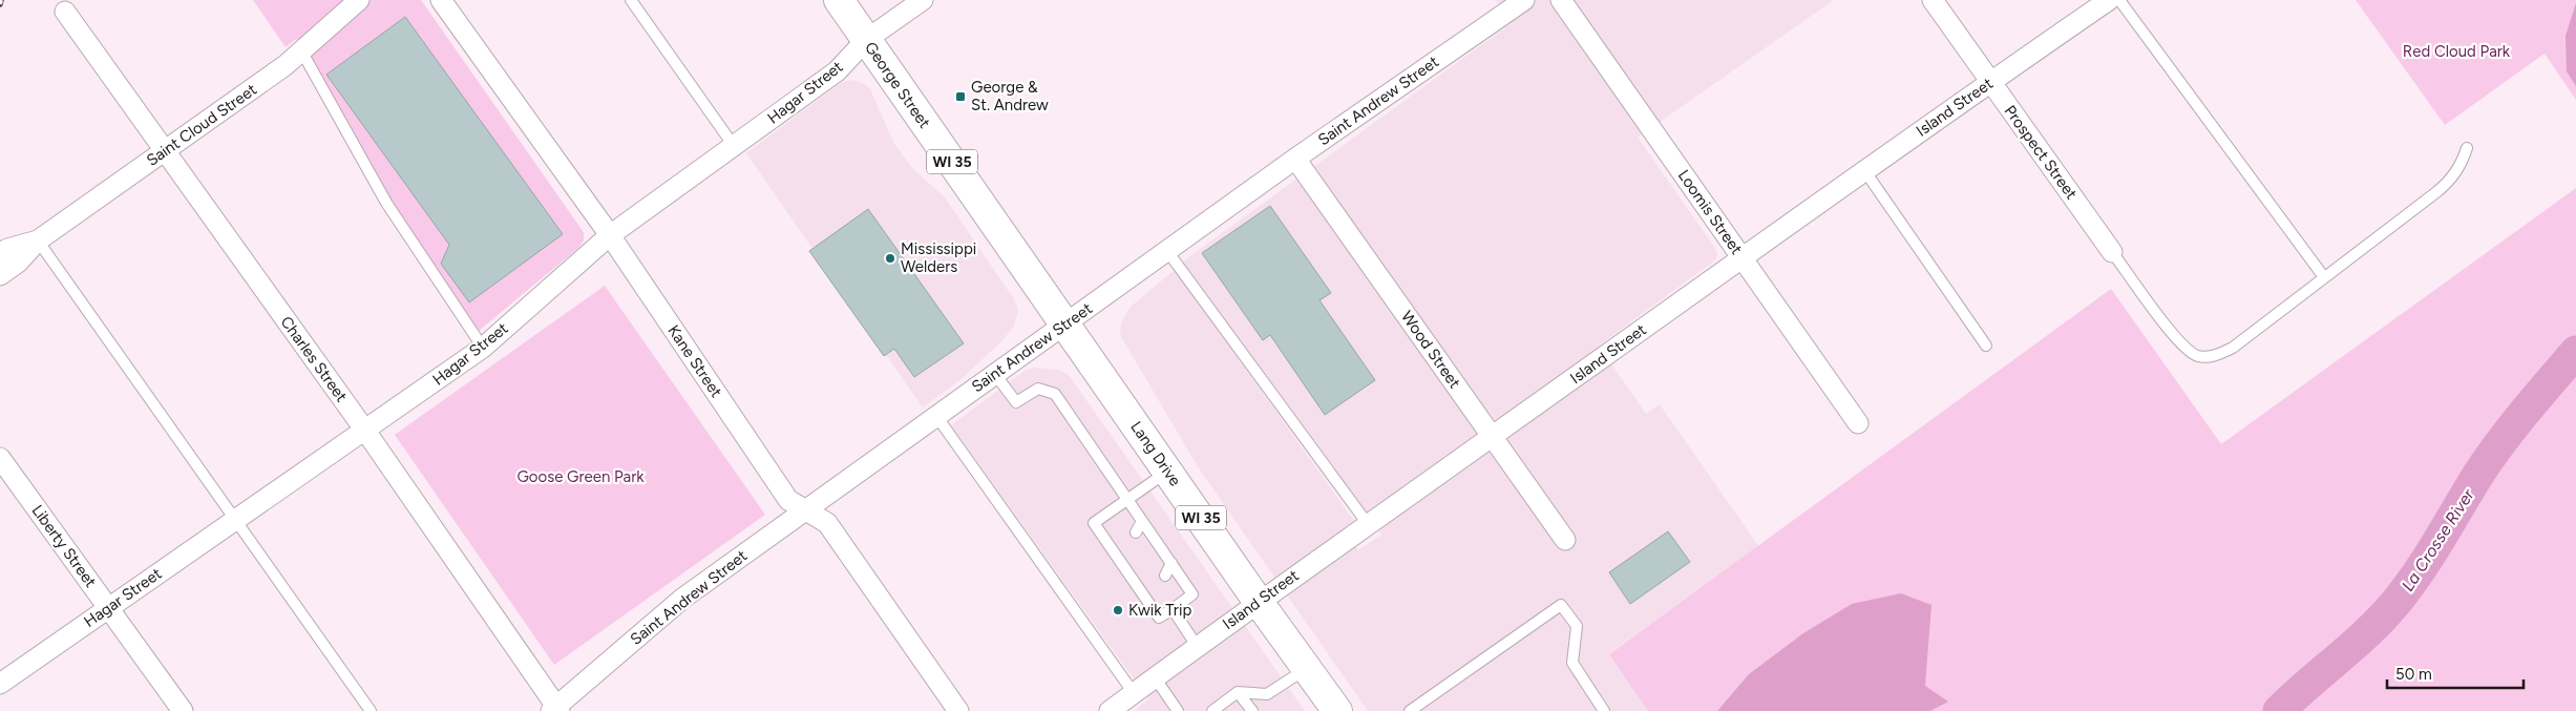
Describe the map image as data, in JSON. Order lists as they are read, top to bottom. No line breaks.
{"streets":{"main road":["George Street","WI 35","Lang Drive"],"street":["Hagar Street","Saint Andrew Street","Island Street","Saint Cloud Street","Prospect Street","Loomis Street","Wood Street","Charles Street","Kane Street","Liberty Street"]},"crossings":[["George Street","Hagar Street"],["George Street","Saint Andrew Street"],["George Street","Lang Drive"],["Hagar Street","Charles Street"],["Hagar Street","Kane Street"],["Hagar Street","Liberty Street"],["Saint Andrew Street","Wood Street"],["Saint Andrew Street","Charles Street"],["Saint Andrew Street","Kane Street"],["Saint Andrew Street","Lang Drive"],["Island Street","Prospect Street"],["Island Street","Loomis Street"],["Island Street","Wood Street"],["Island Street","Lang Drive"],["Saint Cloud Street","Charles Street"]],"water":["La Crosse River"],"parks":["Red Cloud Park","Goose Green Park"],"places":{"transit":["George & St. Andrew"],"other":["Mississippi Welders","Kwik Trip"]},"scale_bar":"50 m"}
